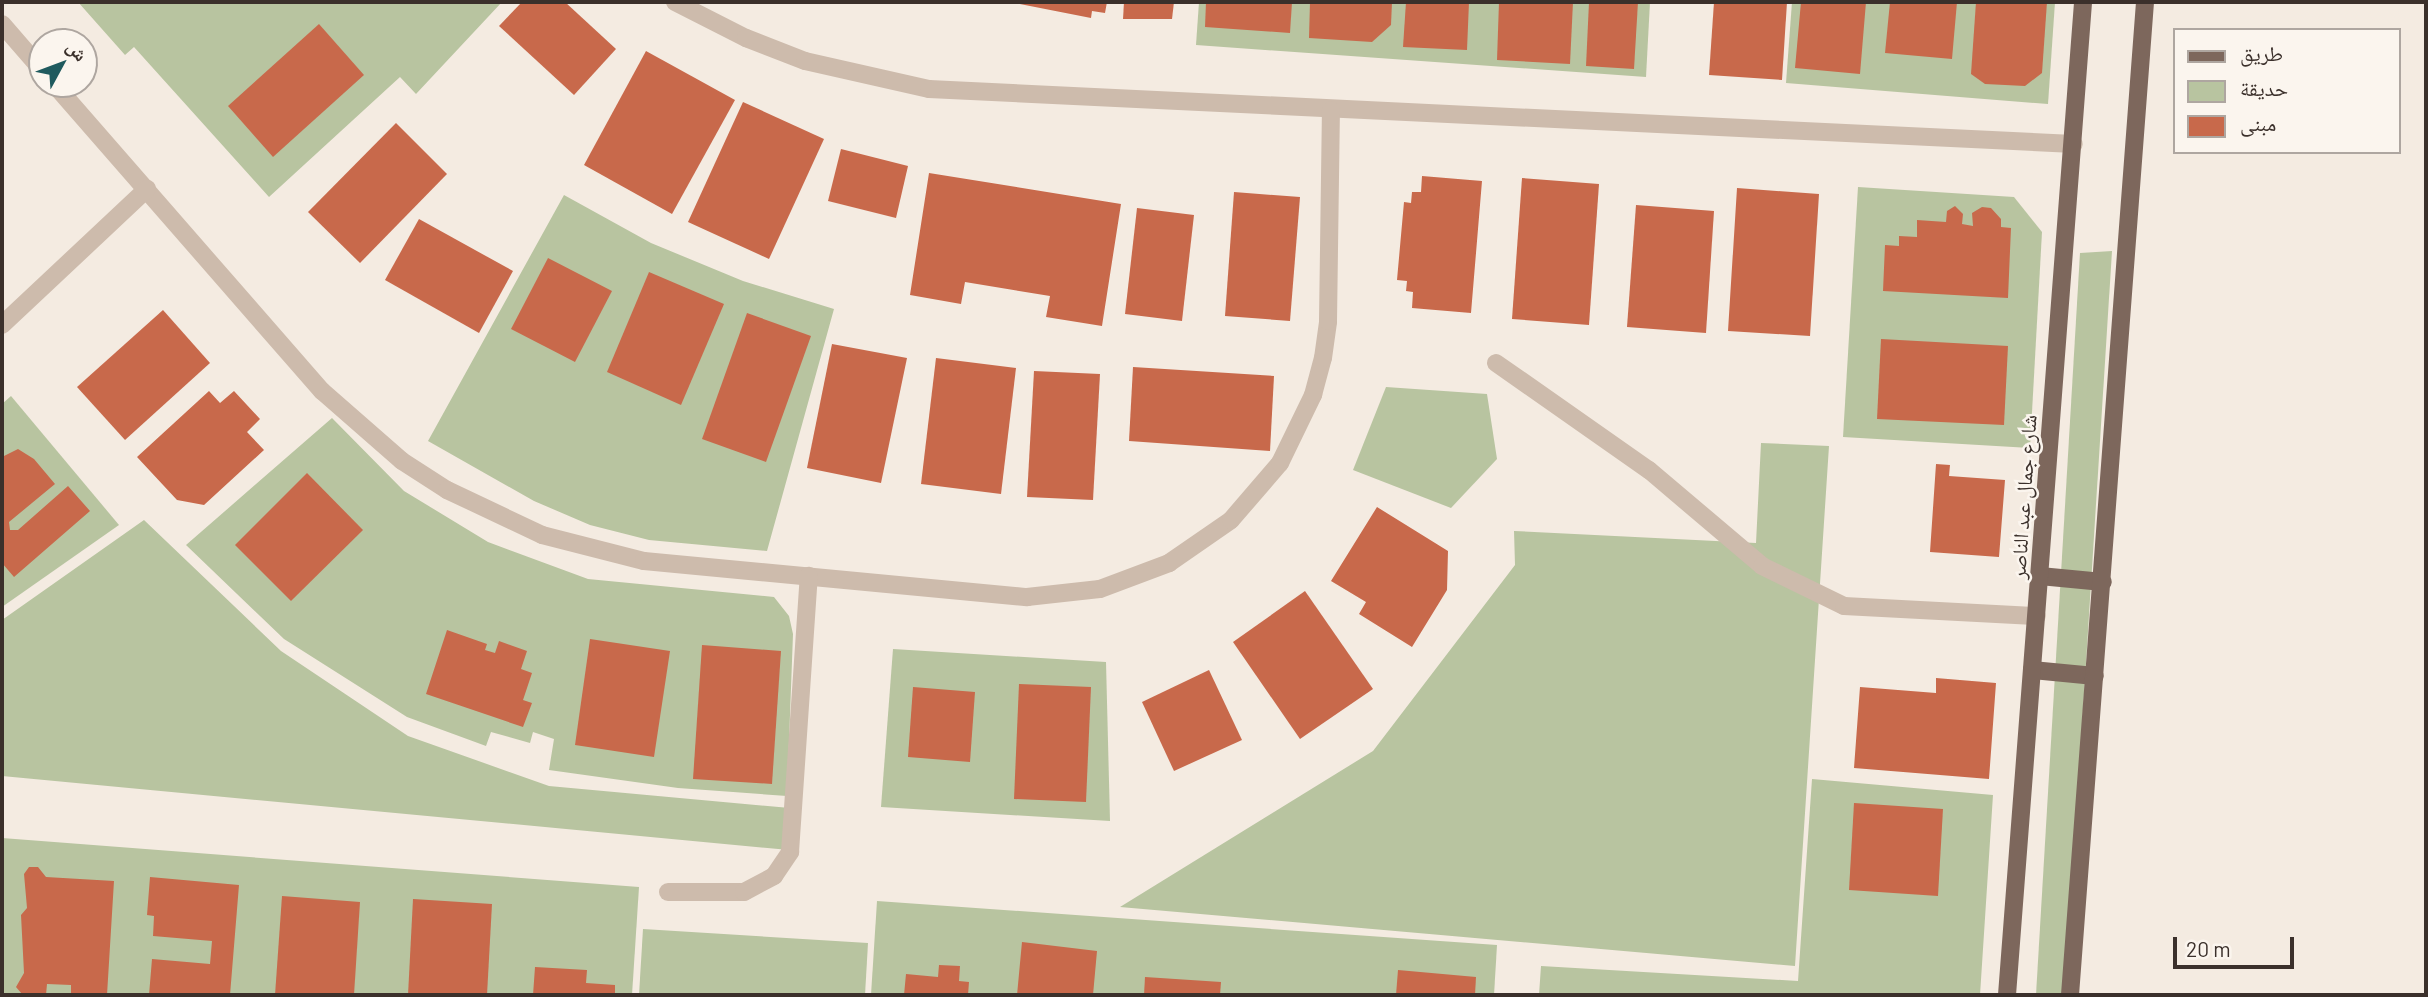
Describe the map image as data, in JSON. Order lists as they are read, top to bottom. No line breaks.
{"streets":{"main road":["شارع جمال عبد الناصر"]},"legend":["طريق","حديقة","مبنى"],"scale_bar":"20 m","north":"top right"}
